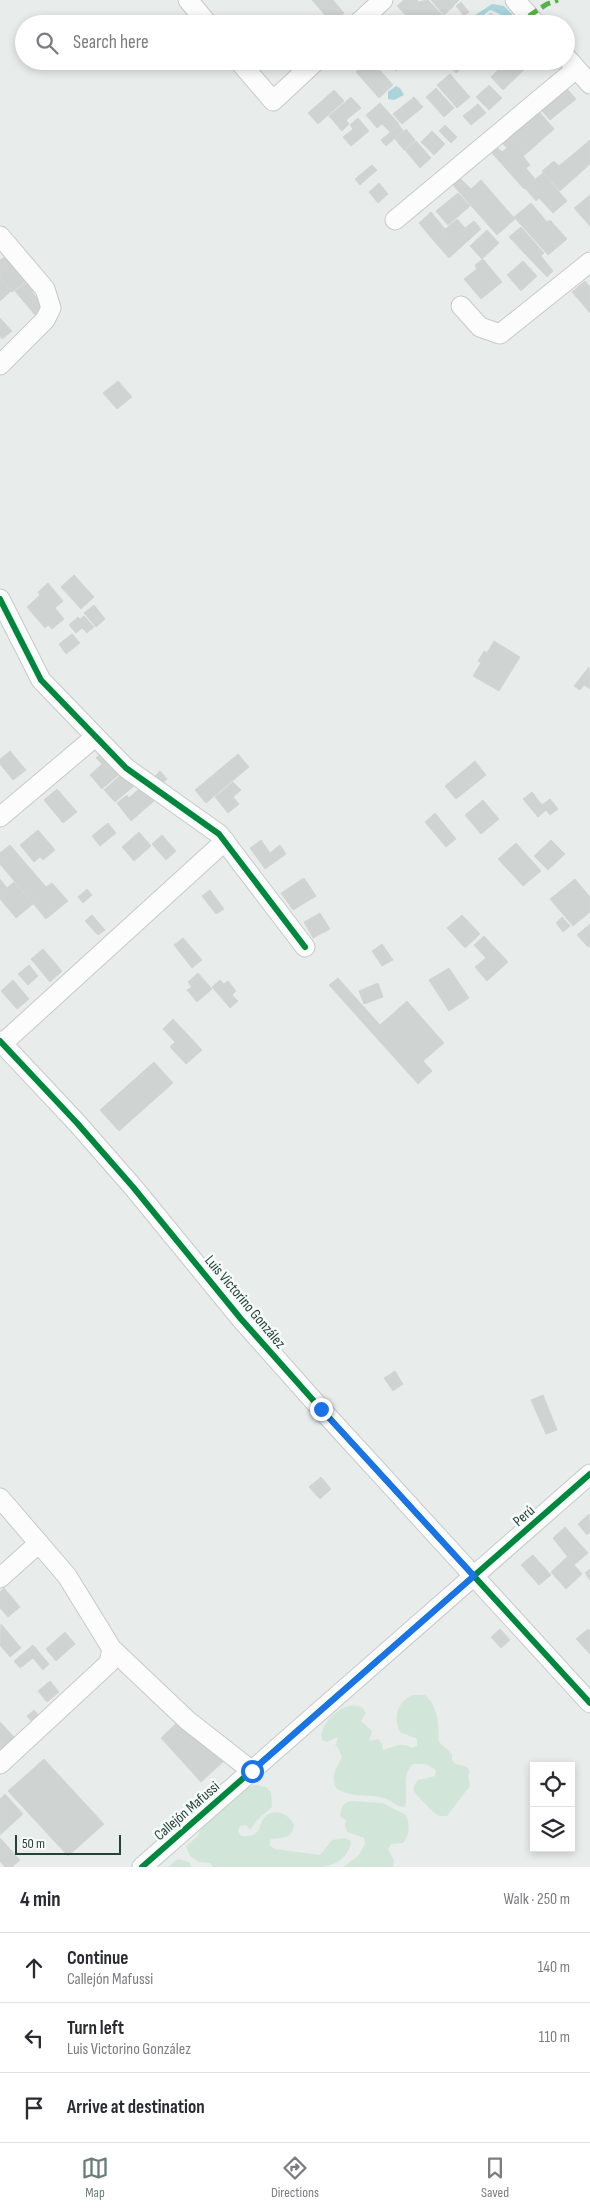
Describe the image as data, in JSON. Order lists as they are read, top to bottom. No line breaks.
{"streets":{"street":["Luis Victorino González","Perú","Callejón Mafussi"]},"crossings":[["Luis Victorino González","Perú"],["Luis Victorino González","Callejón Mafussi"],["Perú","Callejón Mafussi"]],"scale_bar":"50 m","page":{"search":"Search here","scale":"50 m","heading":["4 min","Walk · 250 m"],"list":[["Continue","Callejón Mafussi","140 m"],["Turn left","Luis Victorino González","110 m"],"Arrive at destination"],"nav":["Map","Directions","Saved"]}}
